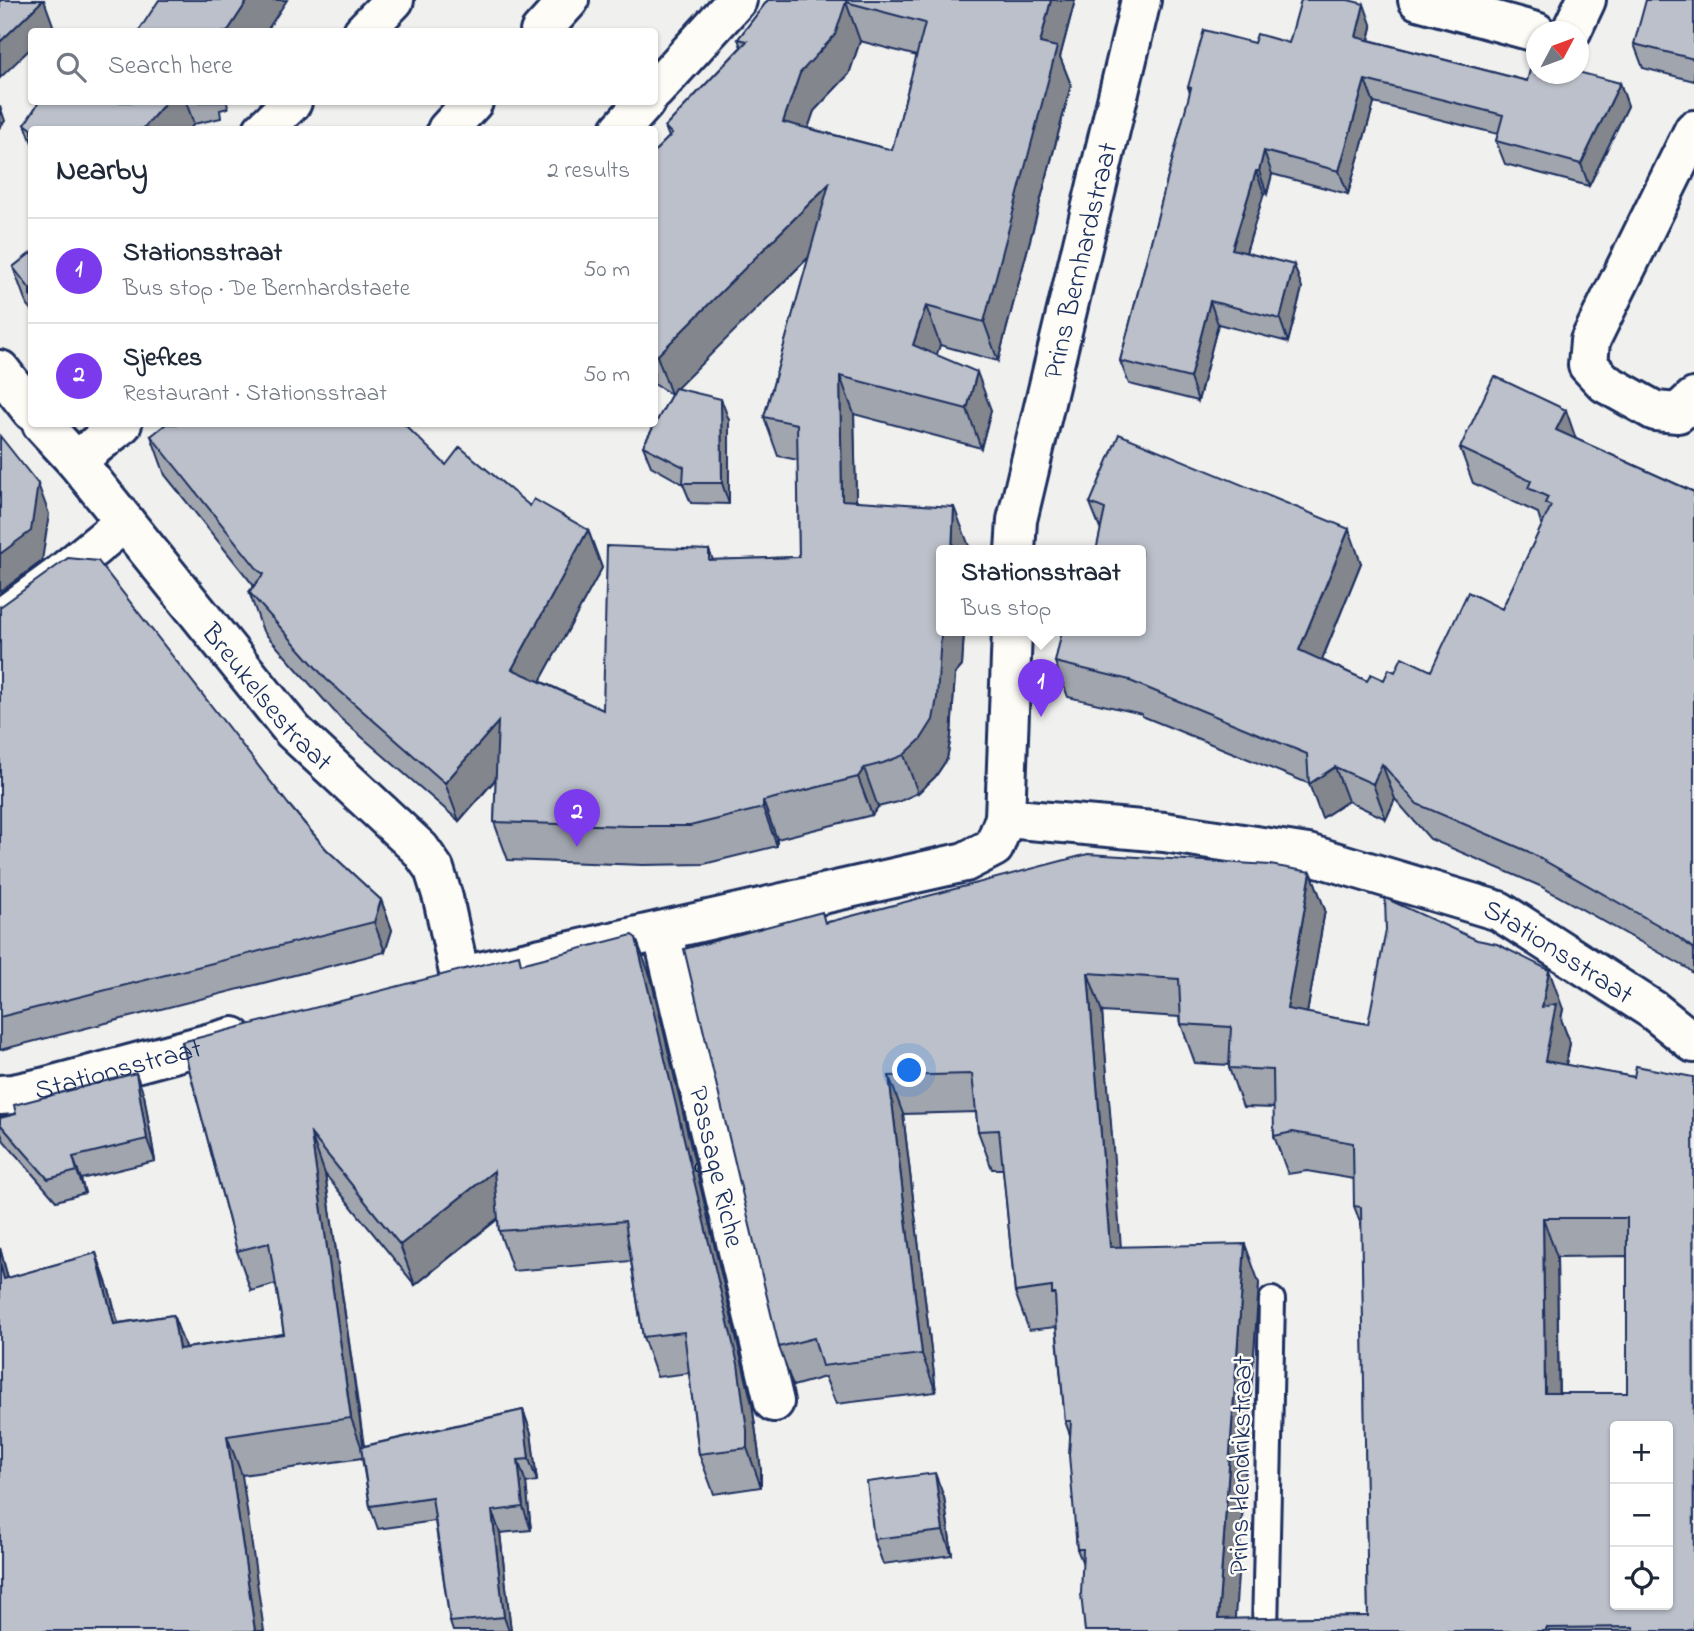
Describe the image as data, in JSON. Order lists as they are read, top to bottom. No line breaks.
{"streets":{"street":["Prins Bernhardstraat","Breukelsestraat","Stationsstraat","Passage Riche"],"lane":["Prins Hendrikstraat"]},"crossings":[["Breukelsestraat","Passage Riche"]],"north":"top right","page":{"search":"Search here","heading":["Nearby","2 results"],"list":[{"mark":"1","name":"Stationsstraat","note":"Bus stop · De Bernhardstaete","value":"50 m"},{"mark":"2","name":"Sjefkes","note":"Restaurant · Stationsstraat","value":"50 m"}],"popup":["Stationsstraat","Bus stop"],"pins":["1","2"],"map_buttons":["+","−"]}}
